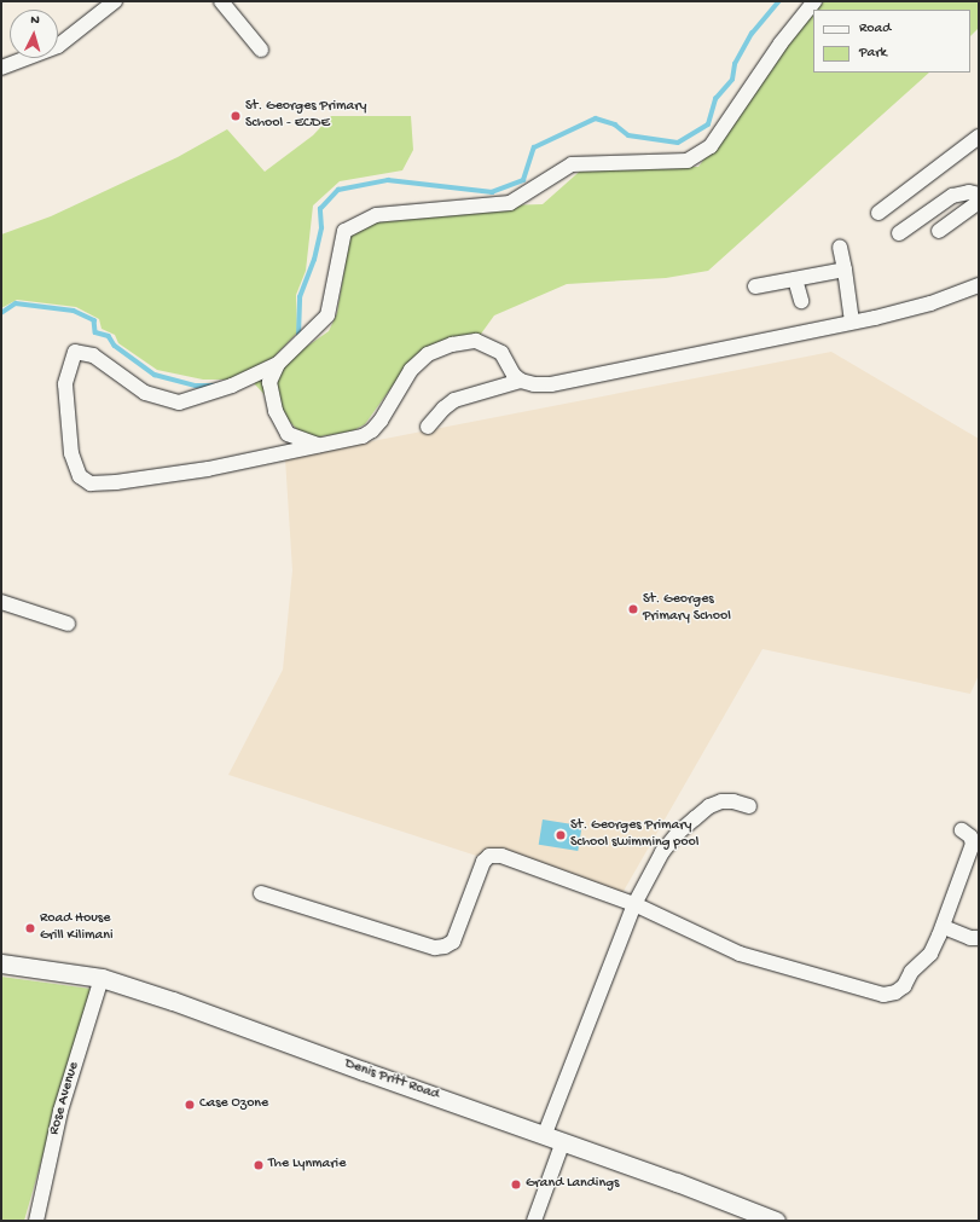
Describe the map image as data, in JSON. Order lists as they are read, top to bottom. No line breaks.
{"streets":{"main road":["Denis Pritt Road"],"street":["Rose Avenue"]},"crossings":[["Denis Pritt Road","Rose Avenue"]],"places":["St. Georges Primary School - ECDE","St. Georges Primary School","St. Georges Primary School swimming pool","Road House Grill Kilimani","Case Ozone","The Lynmarie","Grand Landings"],"legend":["Road","Park"],"north":"top"}
